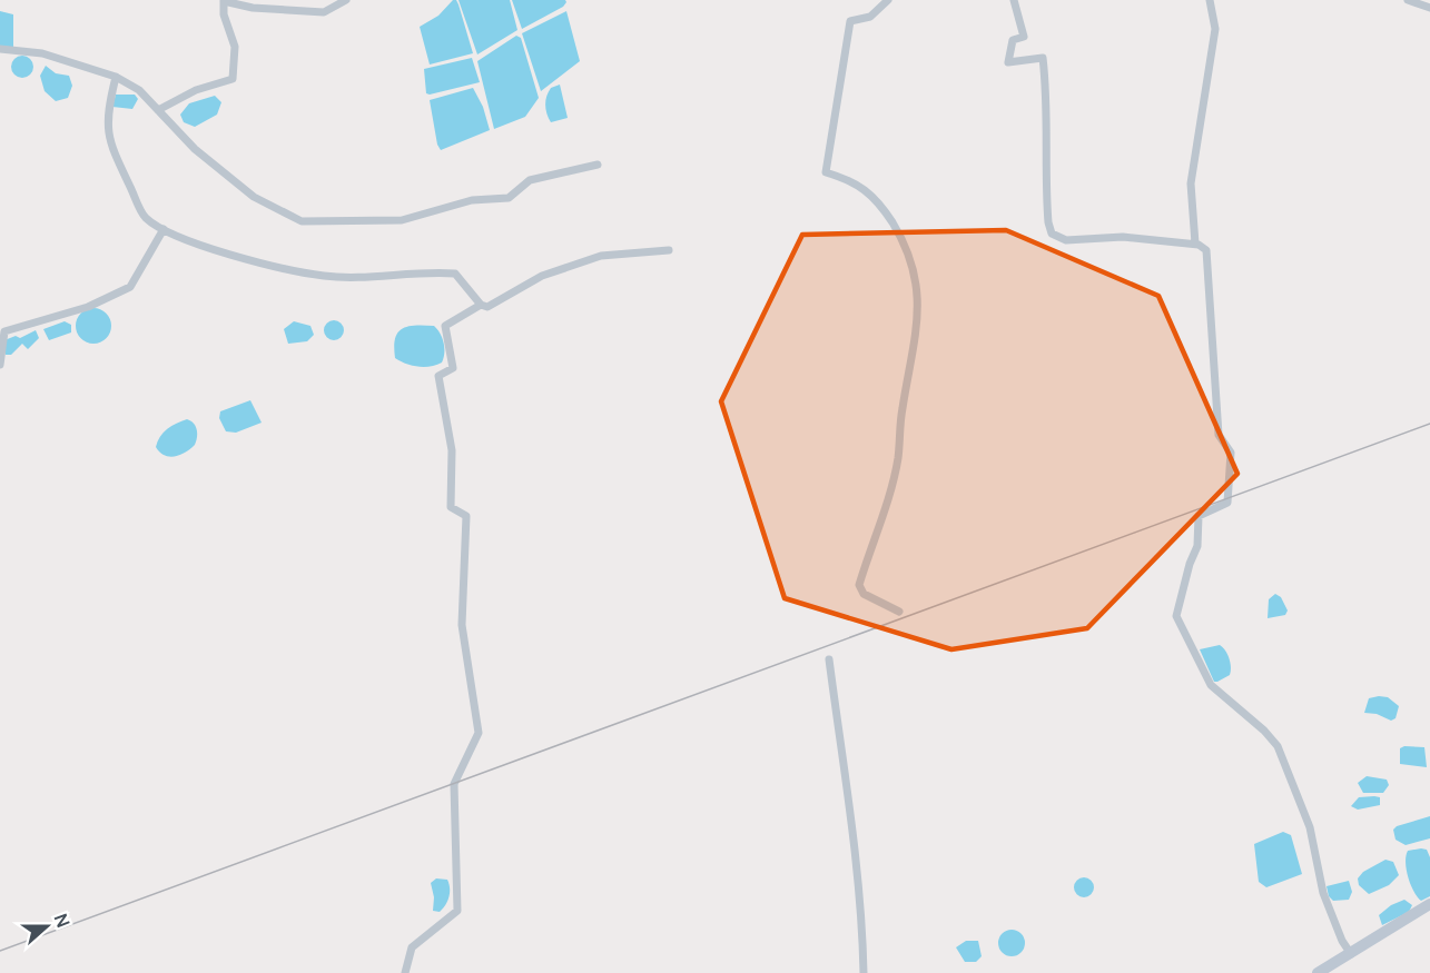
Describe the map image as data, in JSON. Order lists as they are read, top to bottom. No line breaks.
{"north":"right"}
